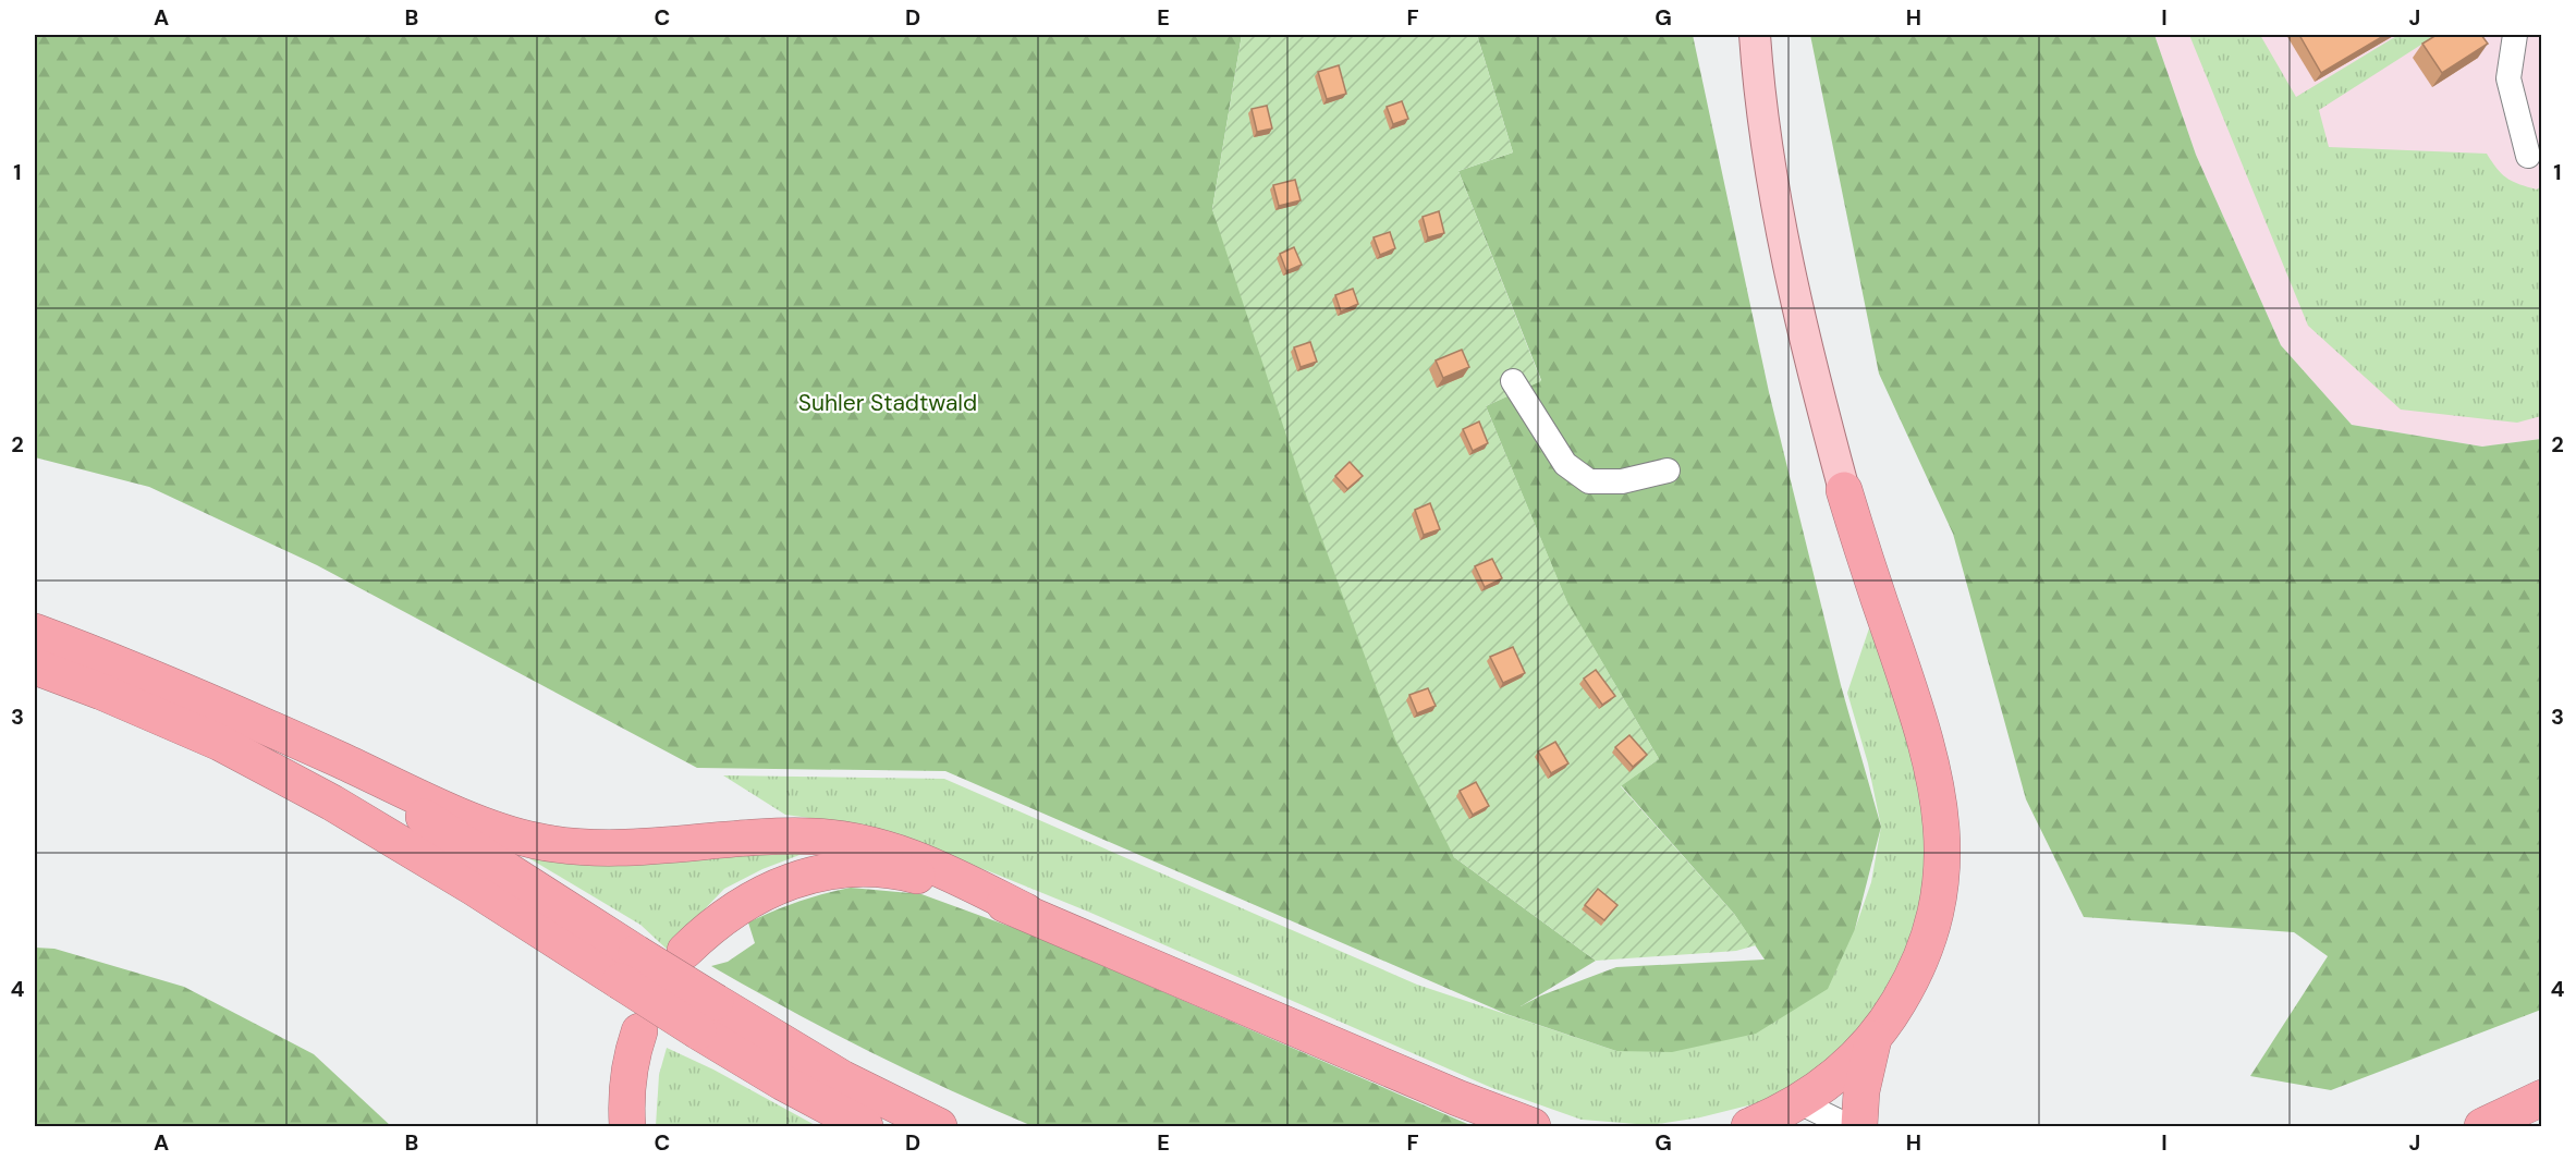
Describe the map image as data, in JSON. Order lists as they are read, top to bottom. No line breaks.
{"parks":["Suhler Stadtwald"],"grid":{"columns":["A","B","C","D","E","F","G","H","I","J"],"rows":["1","2","3","4"]}}
